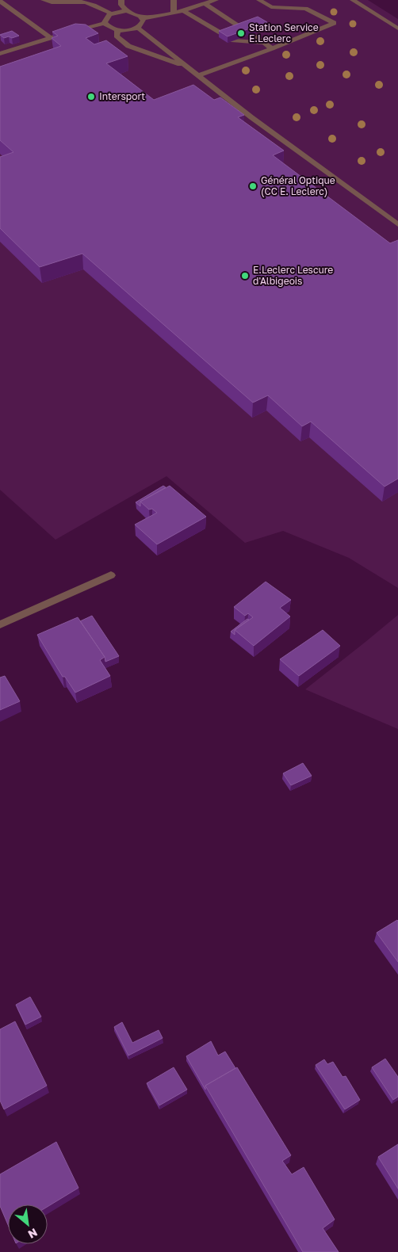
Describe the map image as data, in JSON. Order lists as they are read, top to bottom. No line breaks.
{"places":["Station Service E.Leclerc","Intersport","Général Optique (CC E. Leclerc)","E.Leclerc Lescure d'Albigeois"],"north":"bottom right"}
